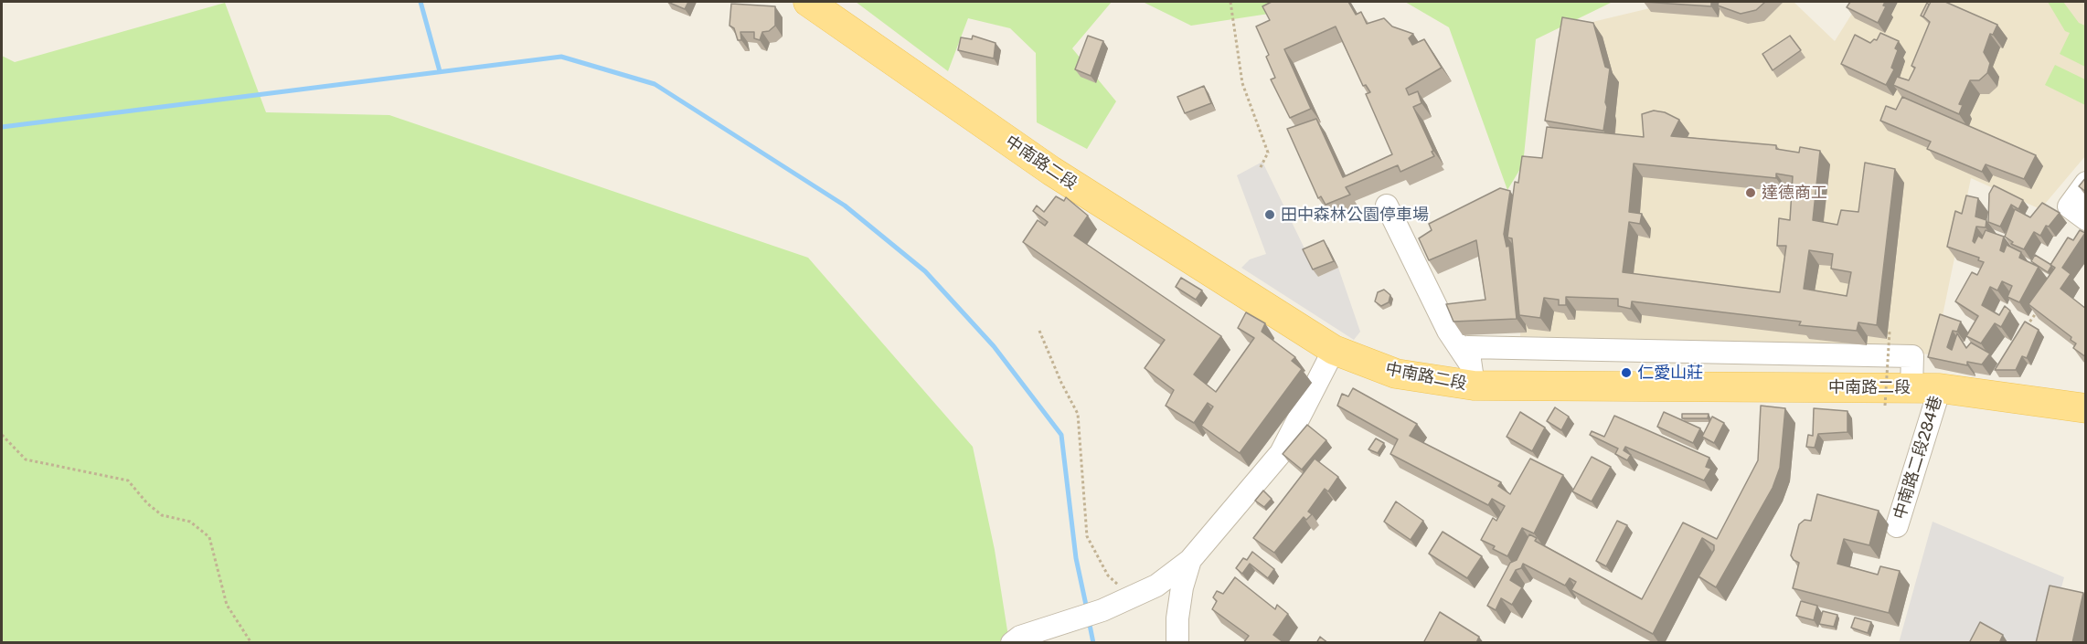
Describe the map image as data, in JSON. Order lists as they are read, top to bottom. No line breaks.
{"streets":{"main road":["中南路二段"],"street":["中南路二段284巷"]},"crossings":[["中南路二段","中南路二段284巷"]],"places":["達德商工","田中森林公園停車場","仁愛山莊"]}
